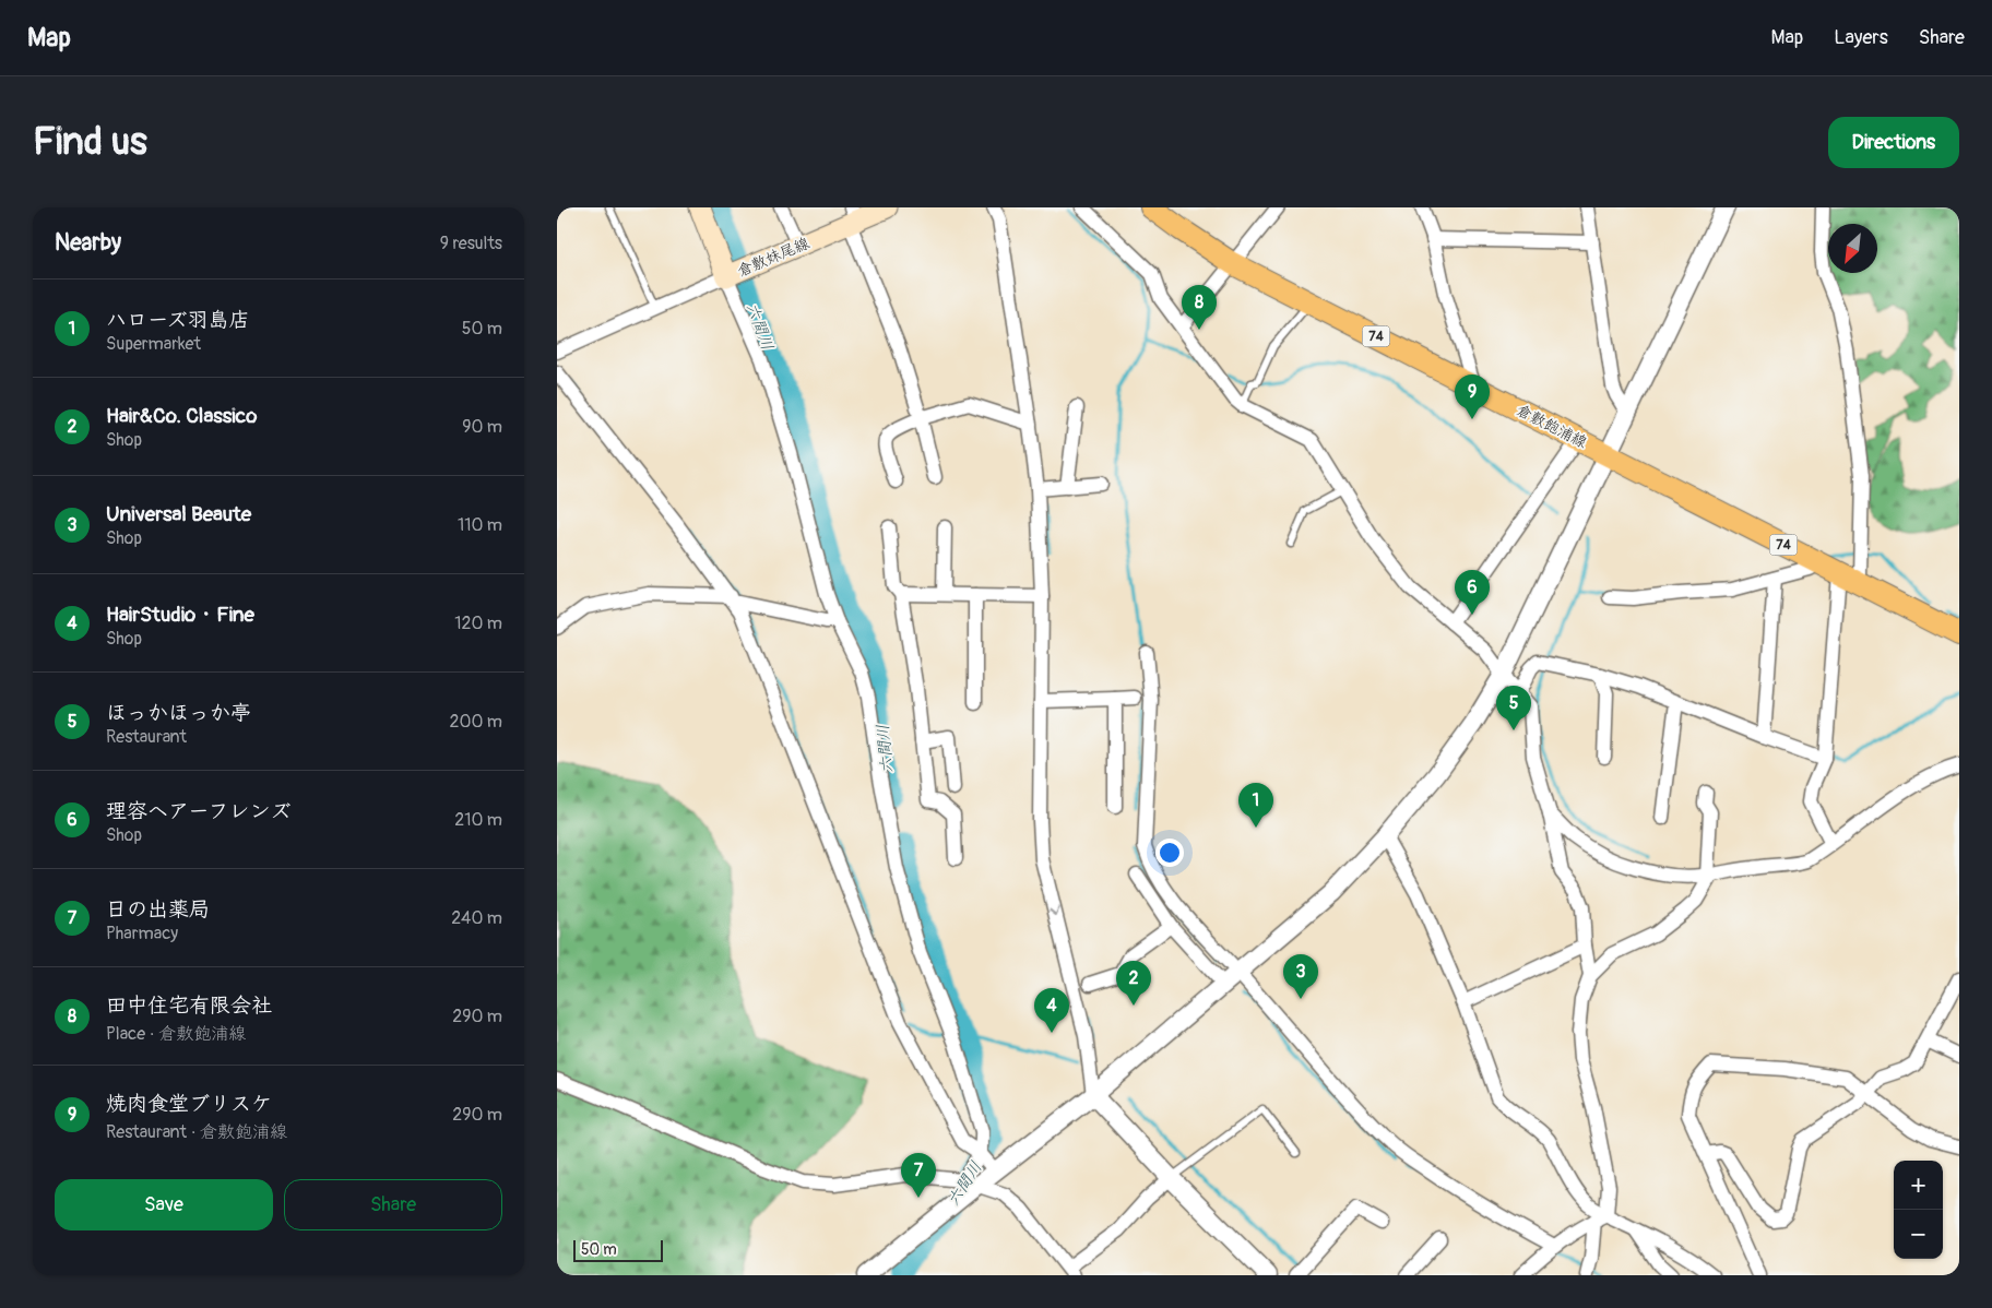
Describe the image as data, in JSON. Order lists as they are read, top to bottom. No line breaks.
{"streets":{"main road":["倉敷妹尾線","74","倉敷飽浦線"]},"water":["六間川"],"scale_bar":"50 m","north":"bottom left","page":{"header":"Map","nav":["Map","Layers","Share"],"buttons":["Directions",["Save","Share"]],"title":"Find us","heading":["Nearby","9 results"],"list":[{"mark":"1","name":"ハローズ羽島店","note":"Supermarket","value":"50 m"},{"mark":"2","name":"Hair&Co. Classico","note":"Shop","value":"90 m"},{"mark":"3","name":"Universal Beaute","note":"Shop","value":"110 m"},{"mark":"4","name":"HairStudio・Fine","note":"Shop","value":"120 m"},{"mark":"5","name":"ほっかほっか亭","note":"Restaurant","value":"200 m"},{"mark":"6","name":"理容ヘアーフレンズ","note":"Shop","value":"210 m"},{"mark":"7","name":"日の出薬局","note":"Pharmacy","value":"240 m"},{"mark":"8","name":"田中住宅有限会社","note":"Place · 倉敷飽浦線","value":"290 m"},{"mark":"9","name":"焼肉食堂ブリスケ","note":"Restaurant · 倉敷飽浦線","value":"290 m"}],"pins":["8","9","6","5","1","3","2","4","7"],"map_buttons":["+","−"],"scale":"50 m"}}
